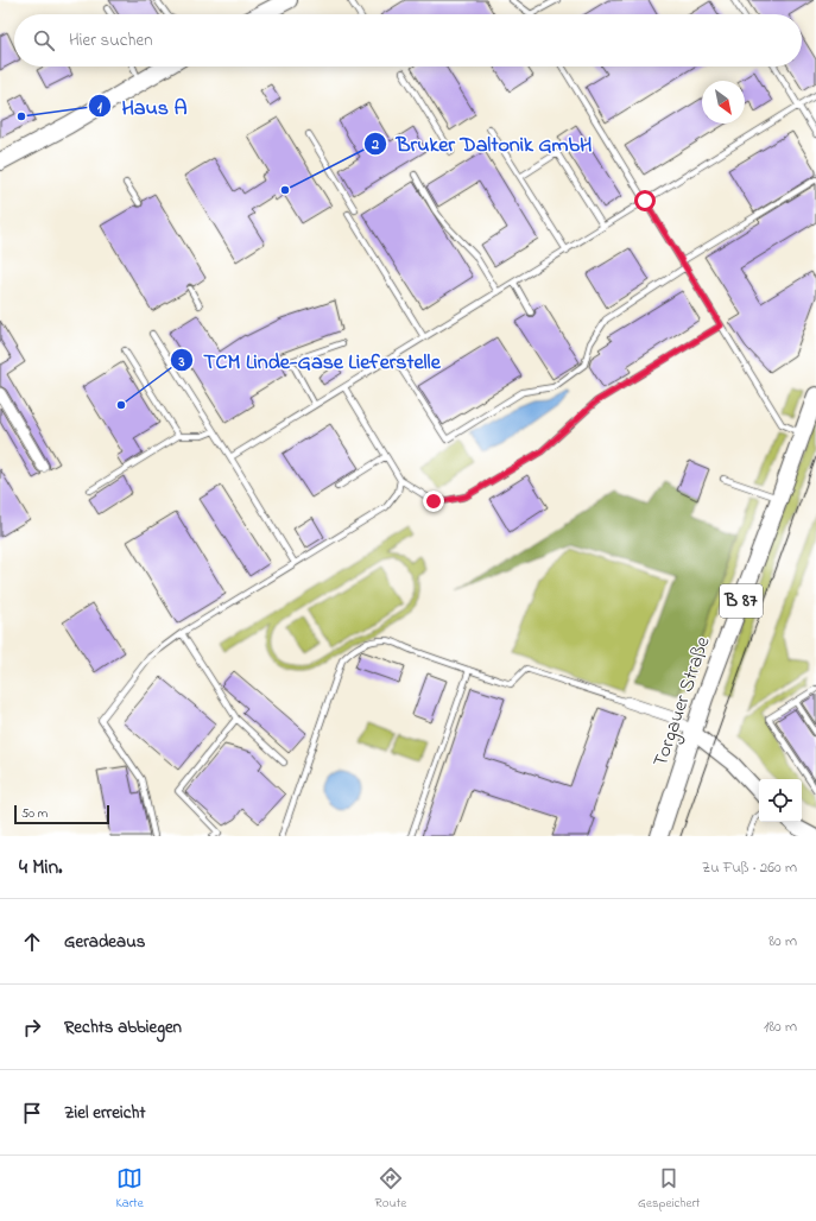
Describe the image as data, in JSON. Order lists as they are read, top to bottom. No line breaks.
{"streets":{"main road":["B 87","Torgauer Straße"]},"places":["Haus A","Bruker Daltonik GmbH","TCM Linde-Gase Lieferstelle"],"scale_bar":"50 m","north":"bottom right","page":{"search":"Hier suchen","scale":"50 m","heading":["4 Min.","Zu Fuß · 260 m"],"list":[["Geradeaus","80 m"],["Rechts abbiegen","180 m"],"Ziel erreicht"],"nav":["Karte","Route","Gespeichert"]}}
